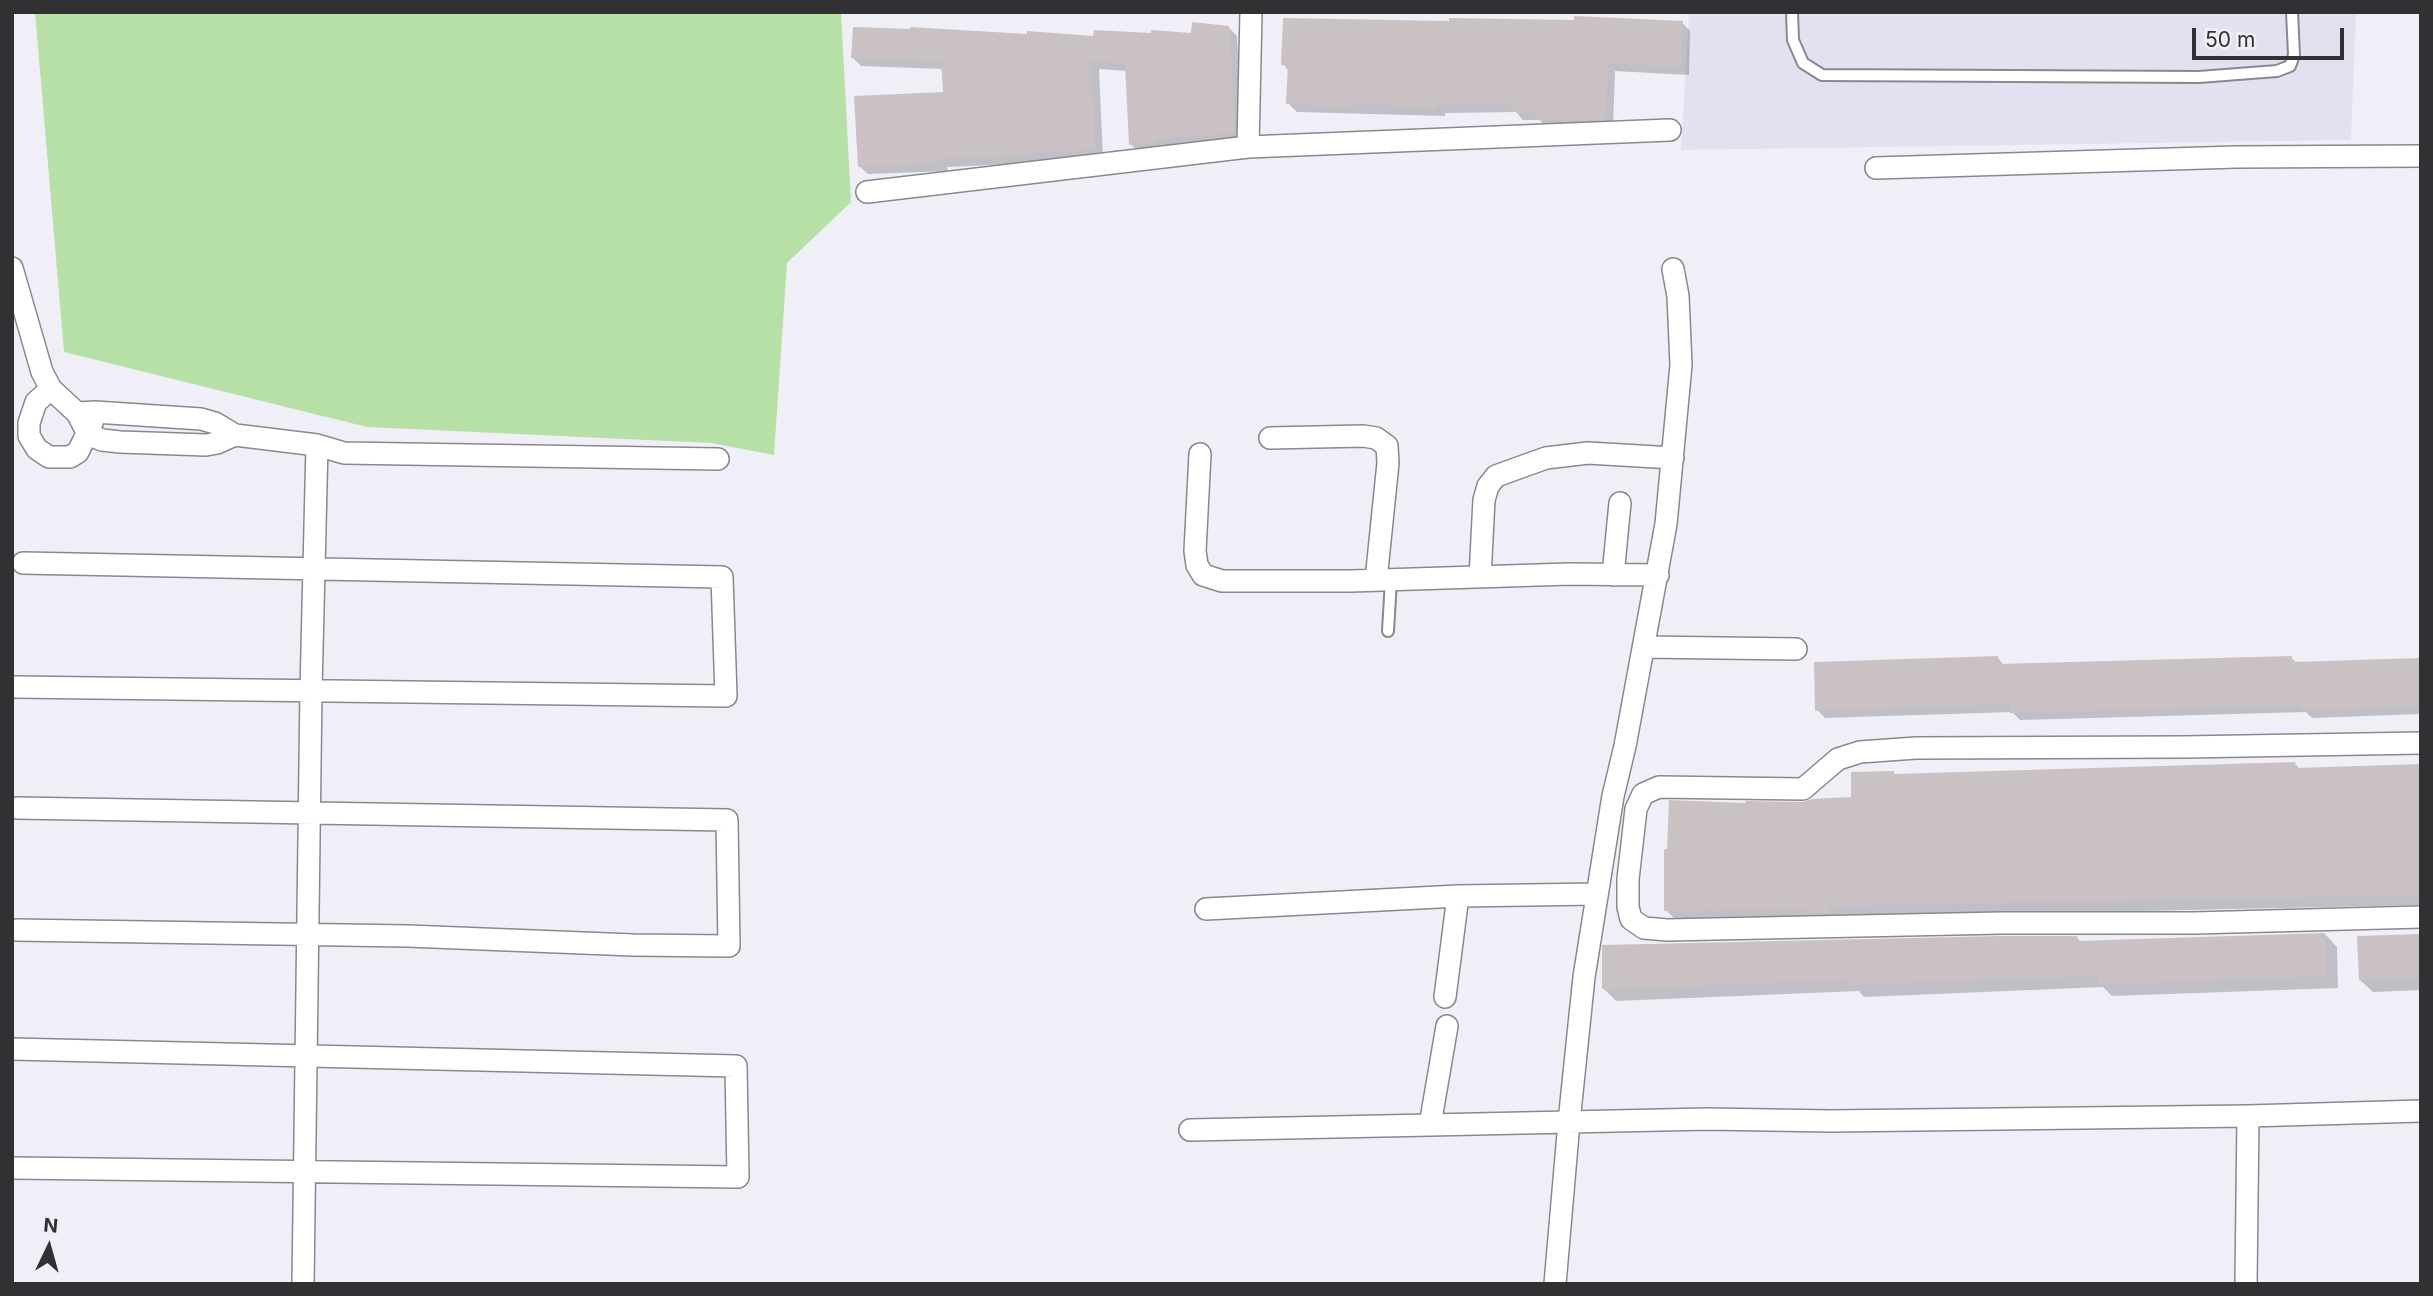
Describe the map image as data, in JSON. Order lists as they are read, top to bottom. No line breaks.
{"scale_bar":"50 m","north":"top"}
